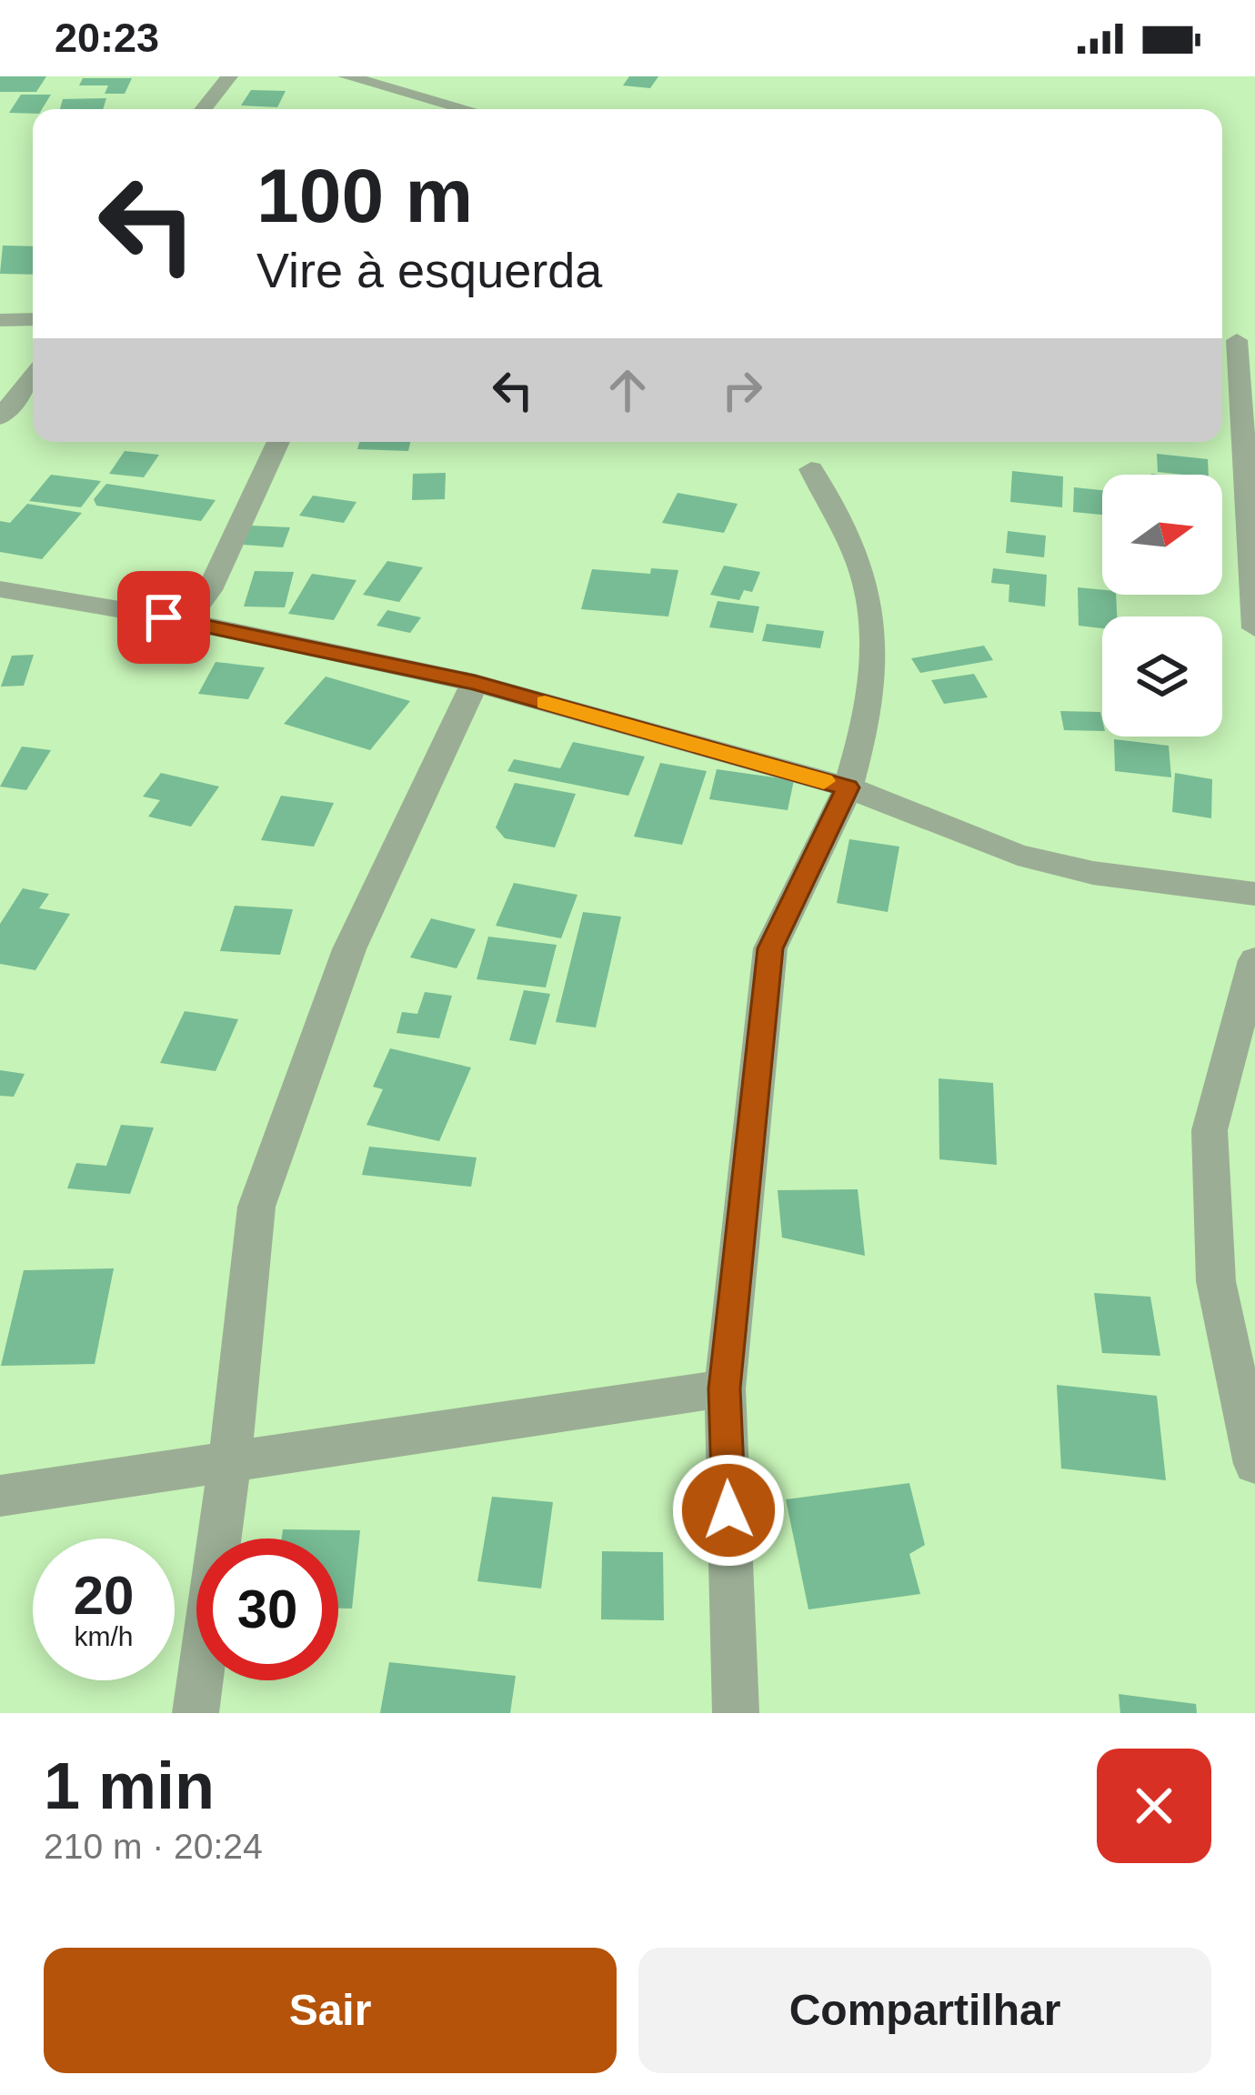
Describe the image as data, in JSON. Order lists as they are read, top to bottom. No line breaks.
{"north":"right","page":{"status":"20:23","turn":["100 m","Vire à esquerda"],"speed":"20 km/h","limit":"30","heading":["1 min","210 m · 20:24"],"buttons":["Sair","Compartilhar"]}}
